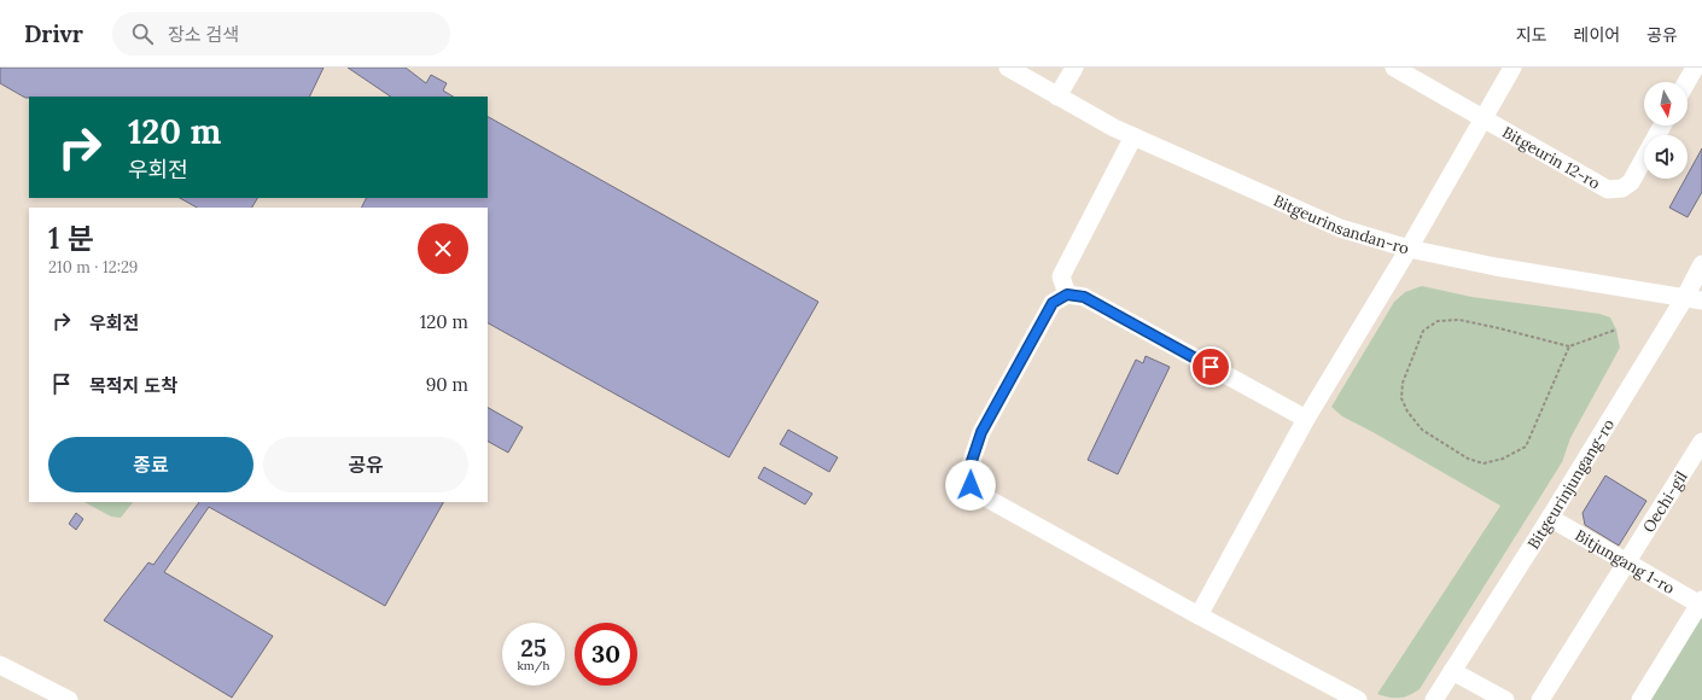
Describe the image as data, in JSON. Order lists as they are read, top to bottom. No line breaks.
{"streets":{"street":["Bitgeurin 12-ro","Bitgeurinsandan-ro","Bitgeurinjungang-ro","Oechi-gil","Bitjungang 1-ro"]},"crossings":[["Bitgeurin 12-ro","Bitgeurinsandan-ro"],["Bitgeurinsandan-ro","Bitgeurinjungang-ro"],["Bitgeurinjungang-ro","Bitjungang 1-ro"],["Oechi-gil","Bitjungang 1-ro"]],"north":"bottom","page":{"header":"Drivr","search":"장소 검색","nav":["지도","레이어","공유"],"turn":["120 m","우회전"],"heading":["1 분","210 m · 12:29"],"list":[{"name":"우회전","value":"120 m"},{"name":"목적지 도착","value":"90 m"}],"buttons":["종료","공유"],"speed":"25 km/h","limit":"30"}}
